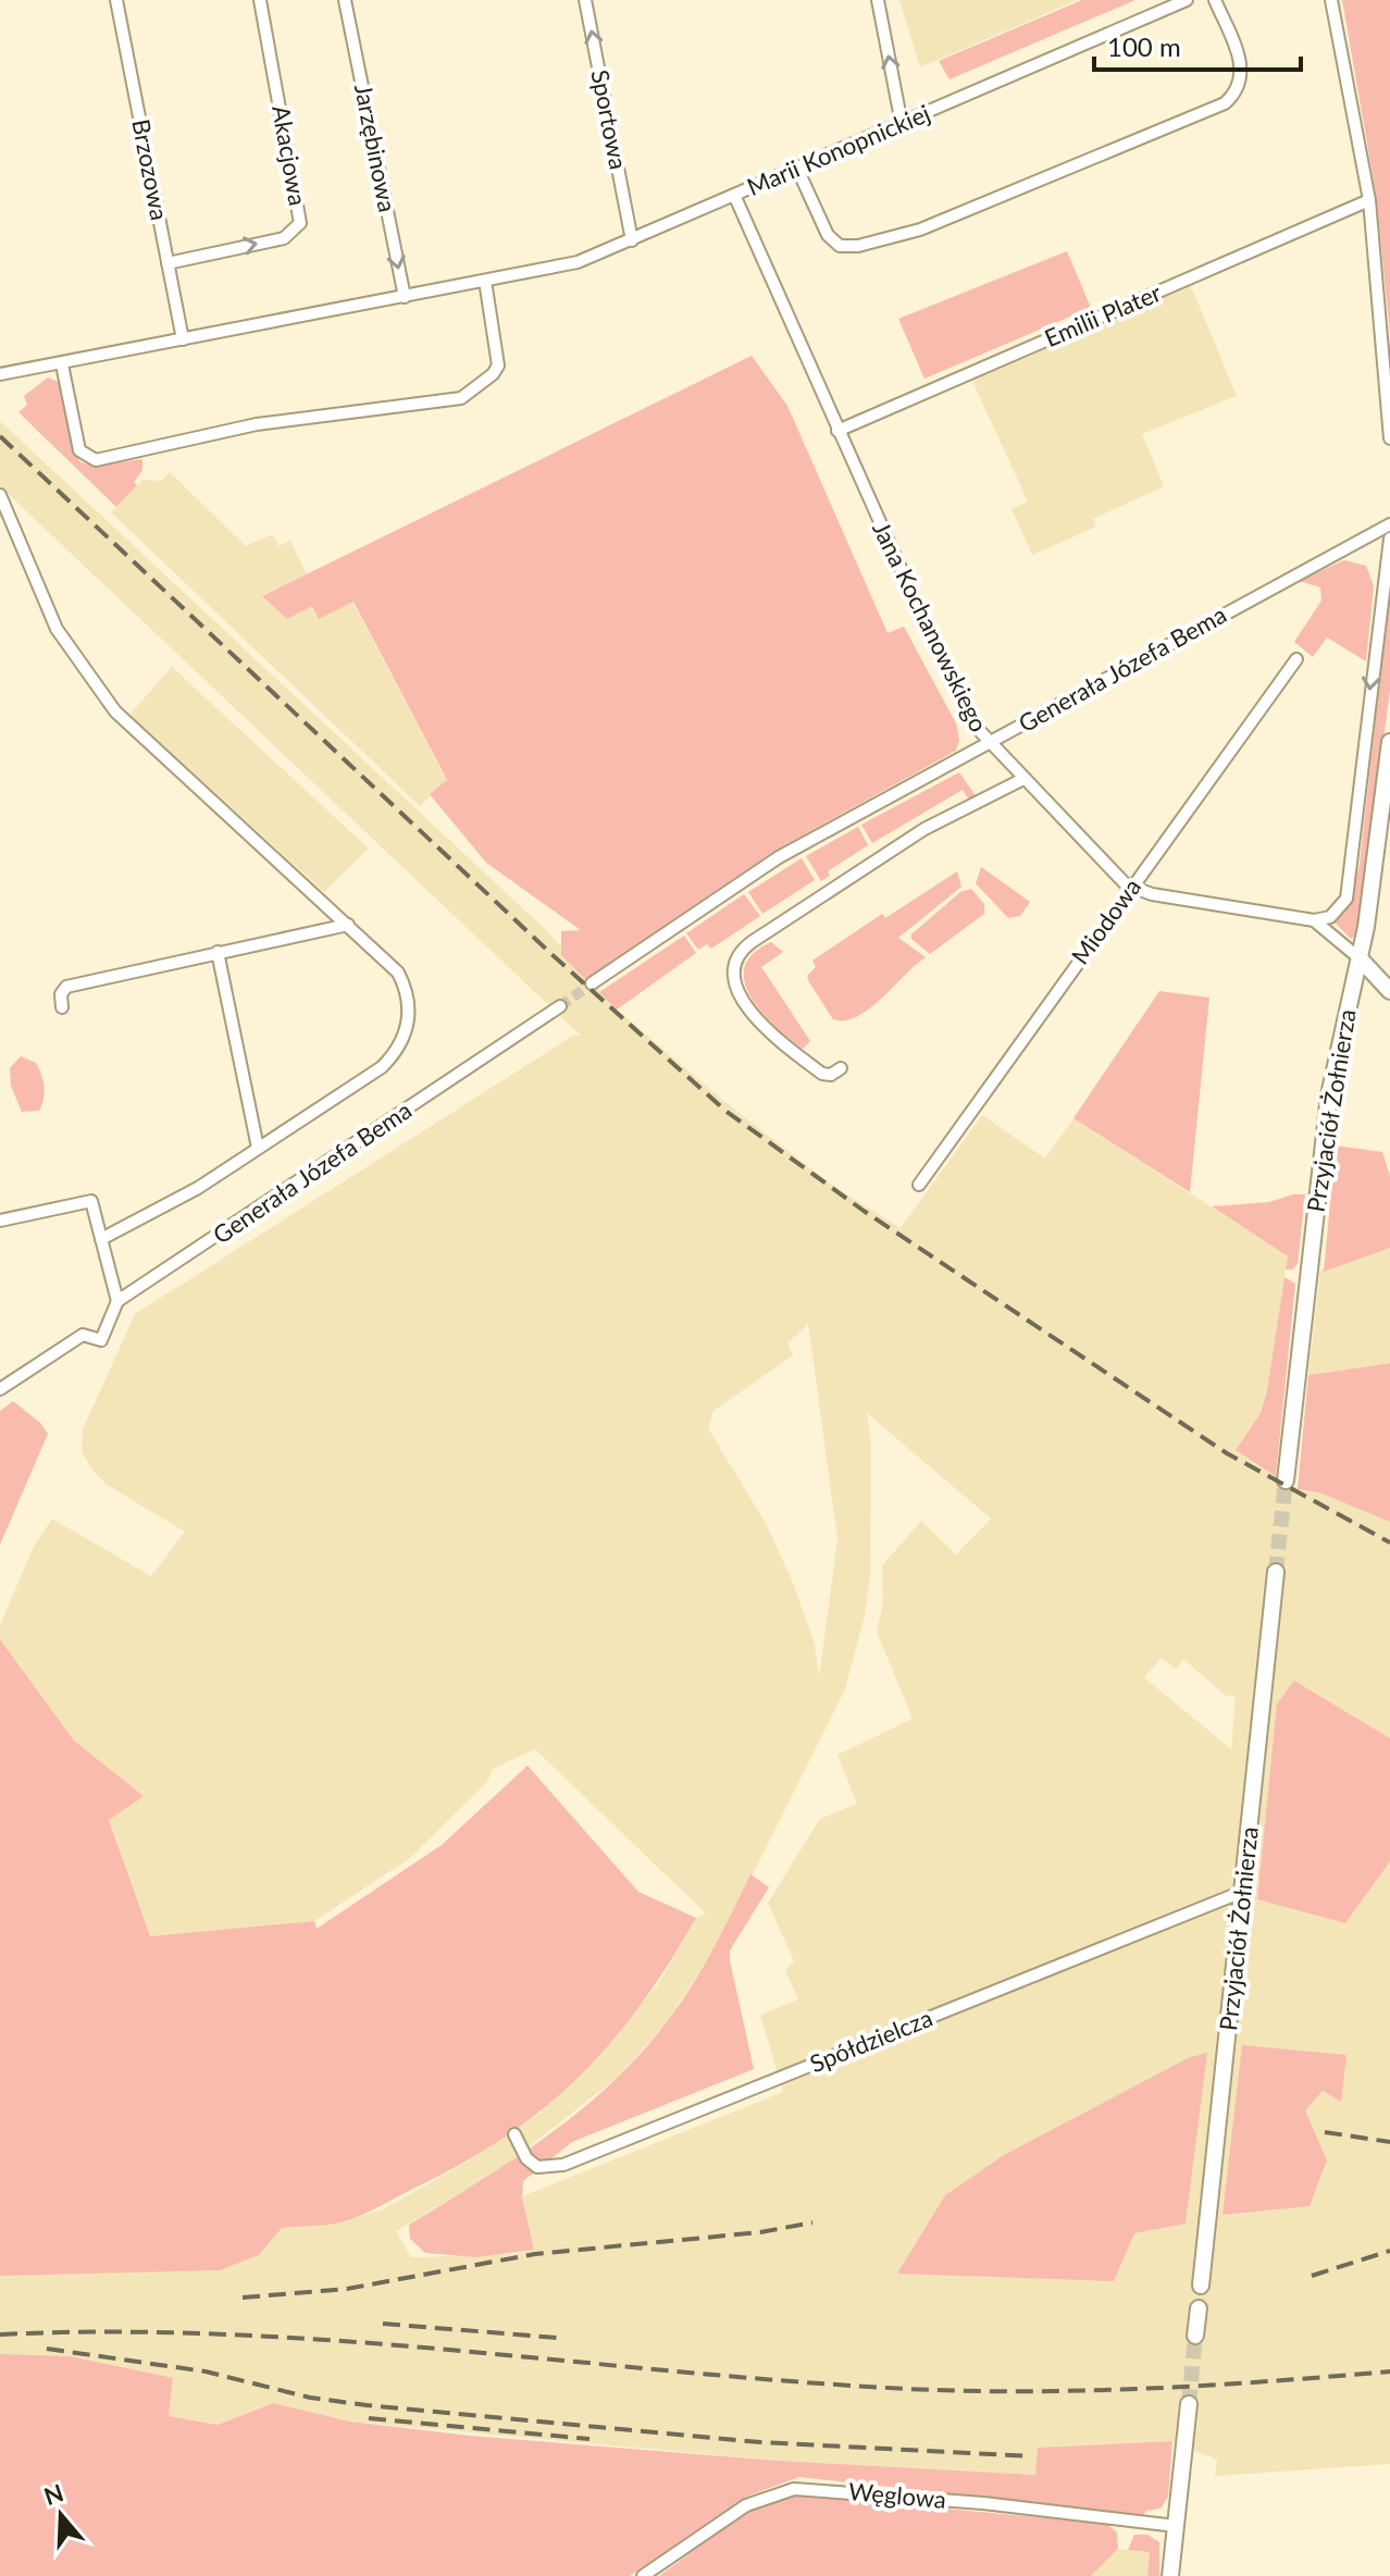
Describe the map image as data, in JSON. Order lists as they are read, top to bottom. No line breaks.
{"streets":{"main road":["Przyjaciół Żołnierza"],"street":["Sportowa","Jarzębinowa","Marii Konopnickiej","Akacjowa","Brzozowa","Emilii Plater","Jana Kochanowskiego","Generała Józefa Bema","Miodowa","Spółdzielcza","Węglowa"]},"crossings":[["Sportowa","Marii Konopnickiej"],["Jarzębinowa","Marii Konopnickiej"],["Marii Konopnickiej","Brzozowa"],["Marii Konopnickiej","Jana Kochanowskiego"],["Akacjowa","Brzozowa"],["Emilii Plater","Jana Kochanowskiego"],["Jana Kochanowskiego","Generała Józefa Bema"],["Jana Kochanowskiego","Miodowa"],["Przyjaciół Żołnierza","Spółdzielcza"]],"one_way":["Sportowa","Jarzębinowa"],"scale_bar":"100 m","north":"top"}
